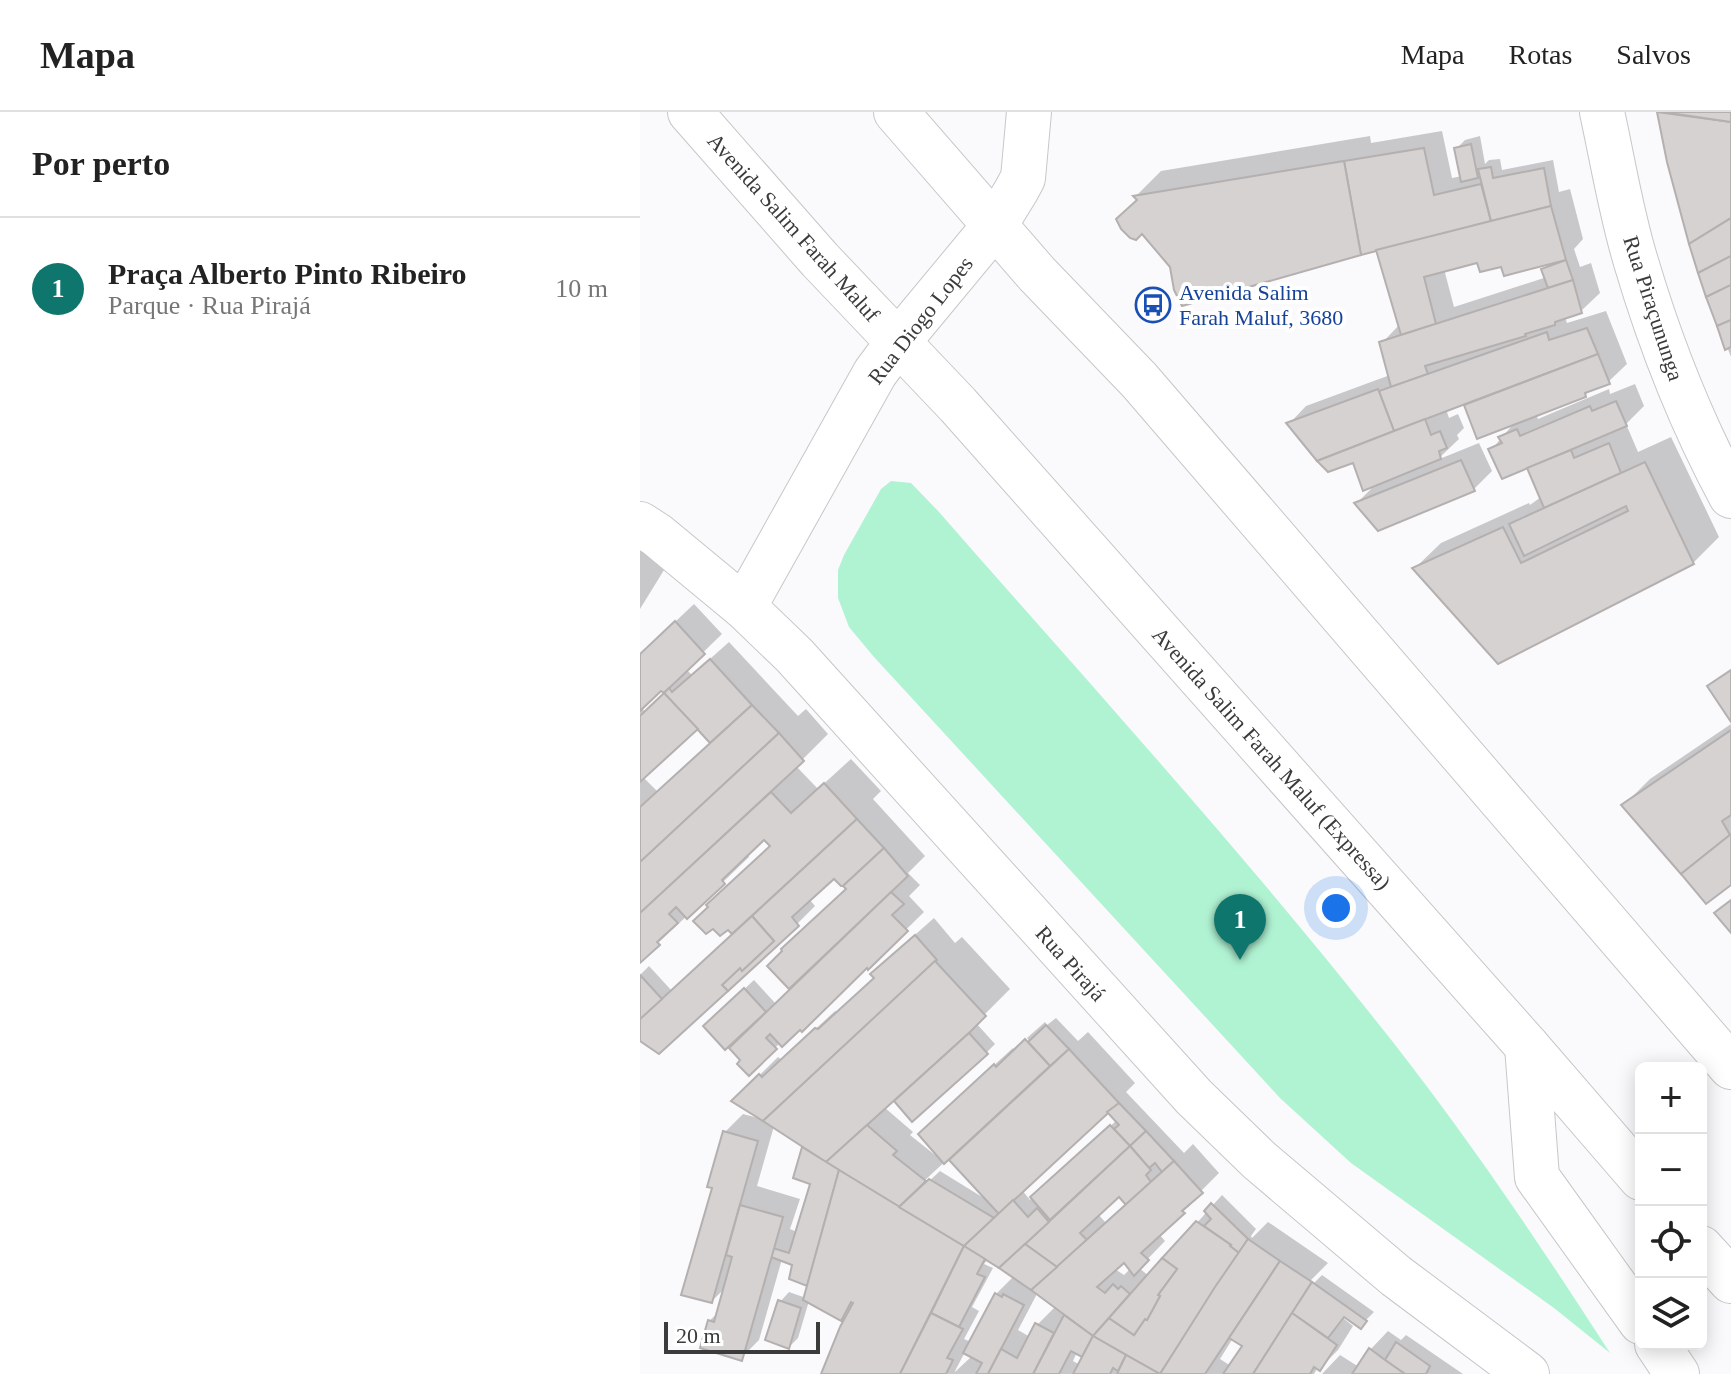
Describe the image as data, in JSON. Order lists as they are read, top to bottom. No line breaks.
{"streets":{"main road":["Avenida Salim Farah Maluf","Rua Piraçununga","Rua Diogo Lopes","Avenida Salim Farah Maluf (Expressa)","Rua Pirajá"]},"crossings":[["Avenida Salim Farah Maluf","Rua Diogo Lopes"],["Avenida Salim Farah Maluf","Avenida Salim Farah Maluf (Expressa)"],["Rua Diogo Lopes","Avenida Salim Farah Maluf (Expressa)"],["Rua Diogo Lopes","Rua Pirajá"]],"places":{"bus stop":["Avenida Salim Farah Maluf, 3680"]},"scale_bar":"20 m","page":{"header":"Mapa","nav":["Mapa","Rotas","Salvos"],"heading":"Por perto","list":[{"mark":"1","name":"Praça Alberto Pinto Ribeiro","note":"Parque · Rua Pirajá","value":"10 m"}],"pins":"1","map_buttons":["+","−"],"scale":"20 m"}}
